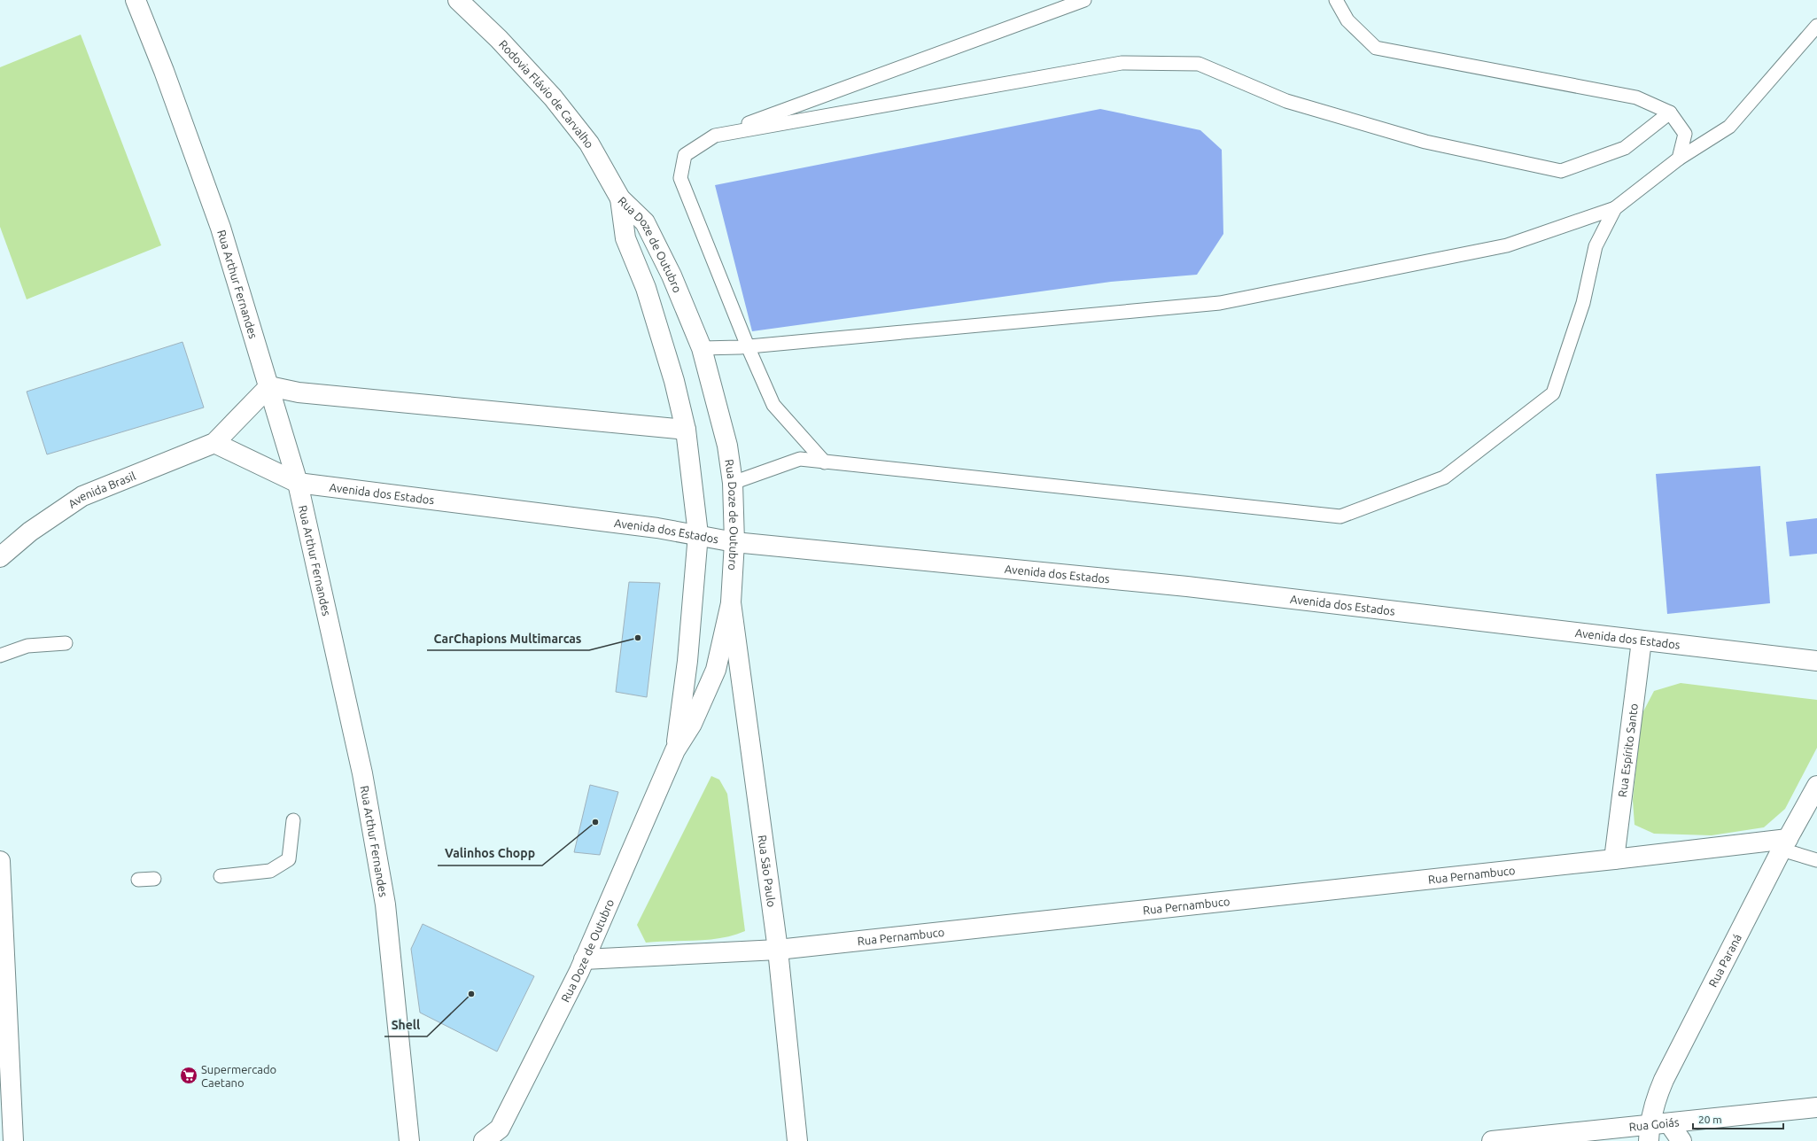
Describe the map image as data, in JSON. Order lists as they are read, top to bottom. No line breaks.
{"streets":{"main road":["Rodovia Flávio de Carvalho","Rua Doze de Outubro","Rua Arthur Fernandes","Avenida Brasil","Avenida dos Estados","Rua Espírito Santo","Rua São Paulo","Rua Pernambuco","Rua Paraná","Rua Goiás"]},"crossings":[["Rodovia Flávio de Carvalho","Rua Doze de Outubro"],["Rua Doze de Outubro","Avenida dos Estados"],["Rua Doze de Outubro","Rua São Paulo"],["Rua Doze de Outubro","Rua Pernambuco"],["Rua Arthur Fernandes","Avenida Brasil"],["Rua Arthur Fernandes","Avenida dos Estados"],["Avenida dos Estados","Rua Espírito Santo"],["Rua Espírito Santo","Rua Pernambuco"],["Rua São Paulo","Rua Pernambuco"],["Rua Pernambuco","Rua Paraná"],["Rua Paraná","Rua Goiás"]],"places":{"other":["CarChapions Multimarcas","Valinhos Chopp","Shell"],"supermarket":["Supermercado Caetano"]},"scale_bar":"20 m"}
